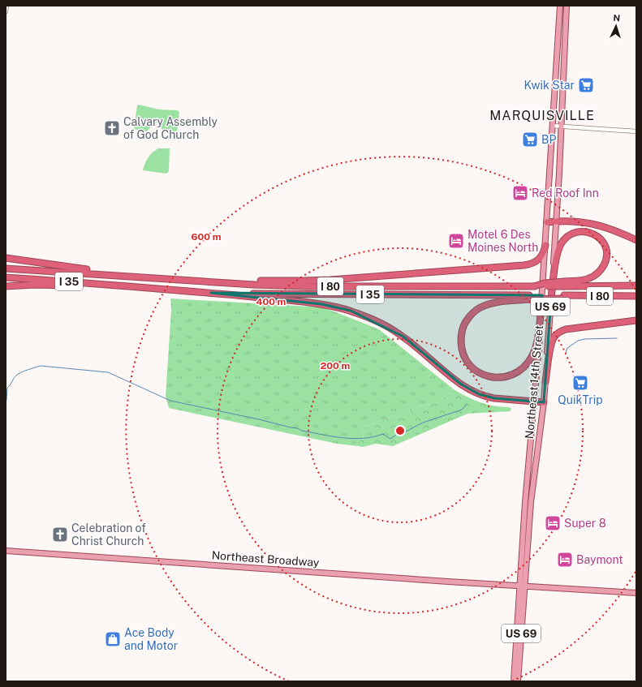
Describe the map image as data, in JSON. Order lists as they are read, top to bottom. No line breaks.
{"streets":{"highway":["I 35","I 80"],"main road":["US 69","Northeast 14th Street","Northeast Broadway"]},"crossings":[["I 35","I 80"],["Northeast 14th Street","Northeast Broadway"]],"districts":["MARQUISVILLE"],"places":{"supermarket":["Kwik Star","BP","QuikTrip"],"church":["Calvary Assembly of God Church","Celebration of Christ Church"],"hotel":["Red Roof Inn","Motel 6 Des Moines North","Super 8","Baymont"],"shop":["Ace Body and Motor"]},"north":"top","rings":["600 m","400 m","200 m"]}
